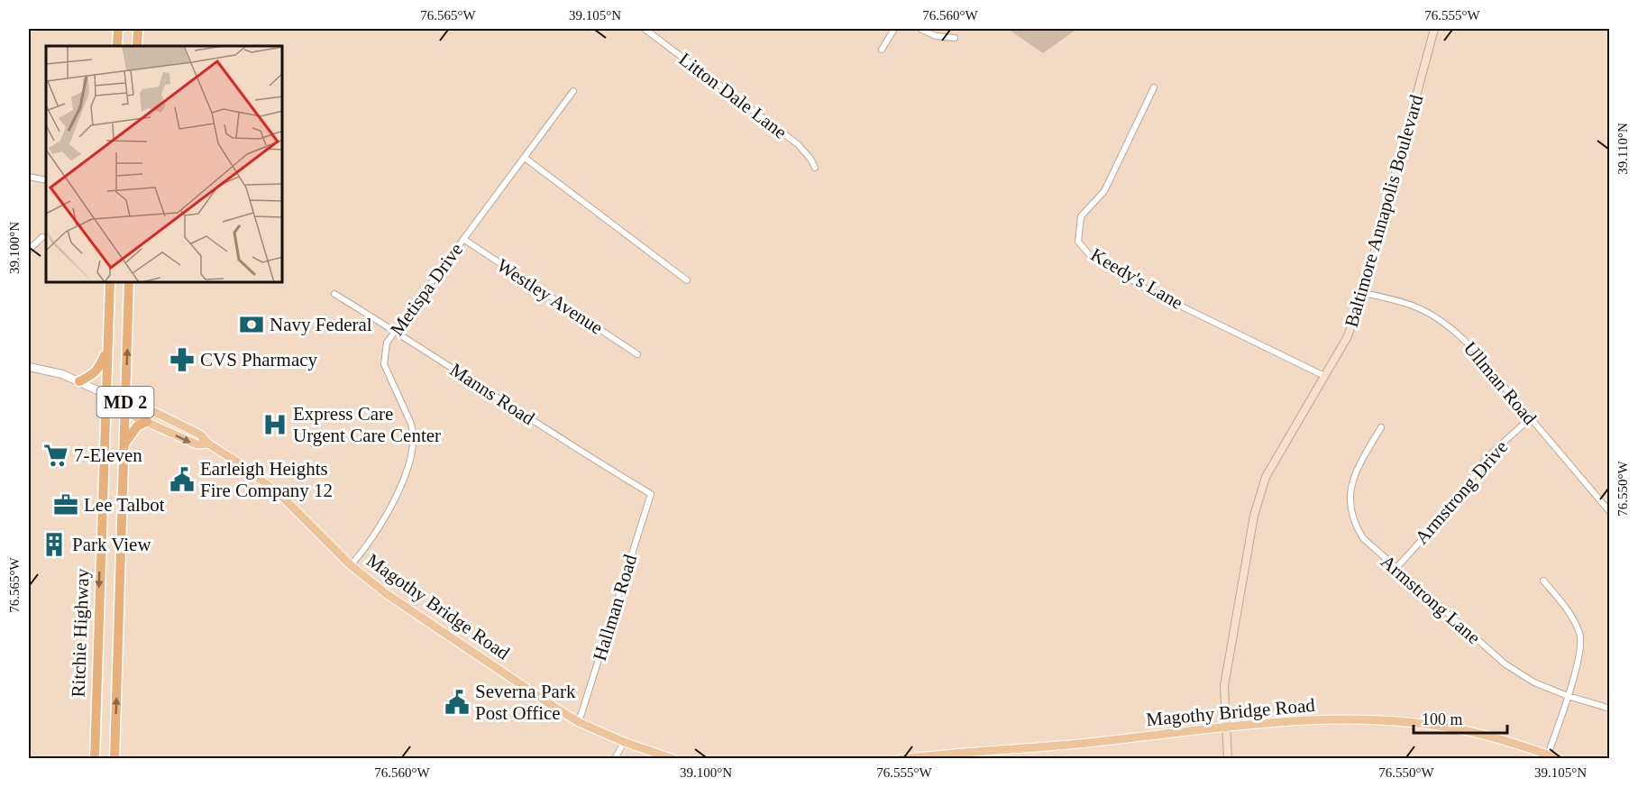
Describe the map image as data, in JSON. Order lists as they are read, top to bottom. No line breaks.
{"streets":{"highway":["MD 2","Ritchie Highway"],"main road":["Baltimore Annapolis Boulevard","Magothy Bridge Road"],"street":["Litton Dale Lane","Keedy's Lane","Metispa Drive","Westley Avenue","Ullman Road","Manns Road","Armstrong Drive","Armstrong Lane","Hallman Road"]},"crossings":[["Baltimore Annapolis Boulevard","Keedy's Lane"],["Baltimore Annapolis Boulevard","Ullman Road"],["Baltimore Annapolis Boulevard","Magothy Bridge Road"],["Metispa Drive","Westley Avenue"],["Metispa Drive","Manns Road"],["Metispa Drive","Magothy Bridge Road"],["Ullman Road","Armstrong Drive"],["Manns Road","Hallman Road"],["MD 2","Magothy Bridge Road"],["Armstrong Drive","Armstrong Lane"],["Magothy Bridge Road","Hallman Road"],["Magothy Bridge Road","Ritchie Highway"]],"places":{"bank":["Navy Federal"],"pharmacy":["CVS Pharmacy"],"hospital":["Express Care Urgent Care Center"],"supermarket":["7-Eleven"],"public building":["Earleigh Heights Fire Company 12","Severna Park Post Office"],"office":["Lee Talbot"],"building":["Park View"]},"scale_bar":"100 m","coordinates":["76.565°W","39.105°N","76.560°W","76.555°W","39.110°N","39.100°N","76.550°W"]}
